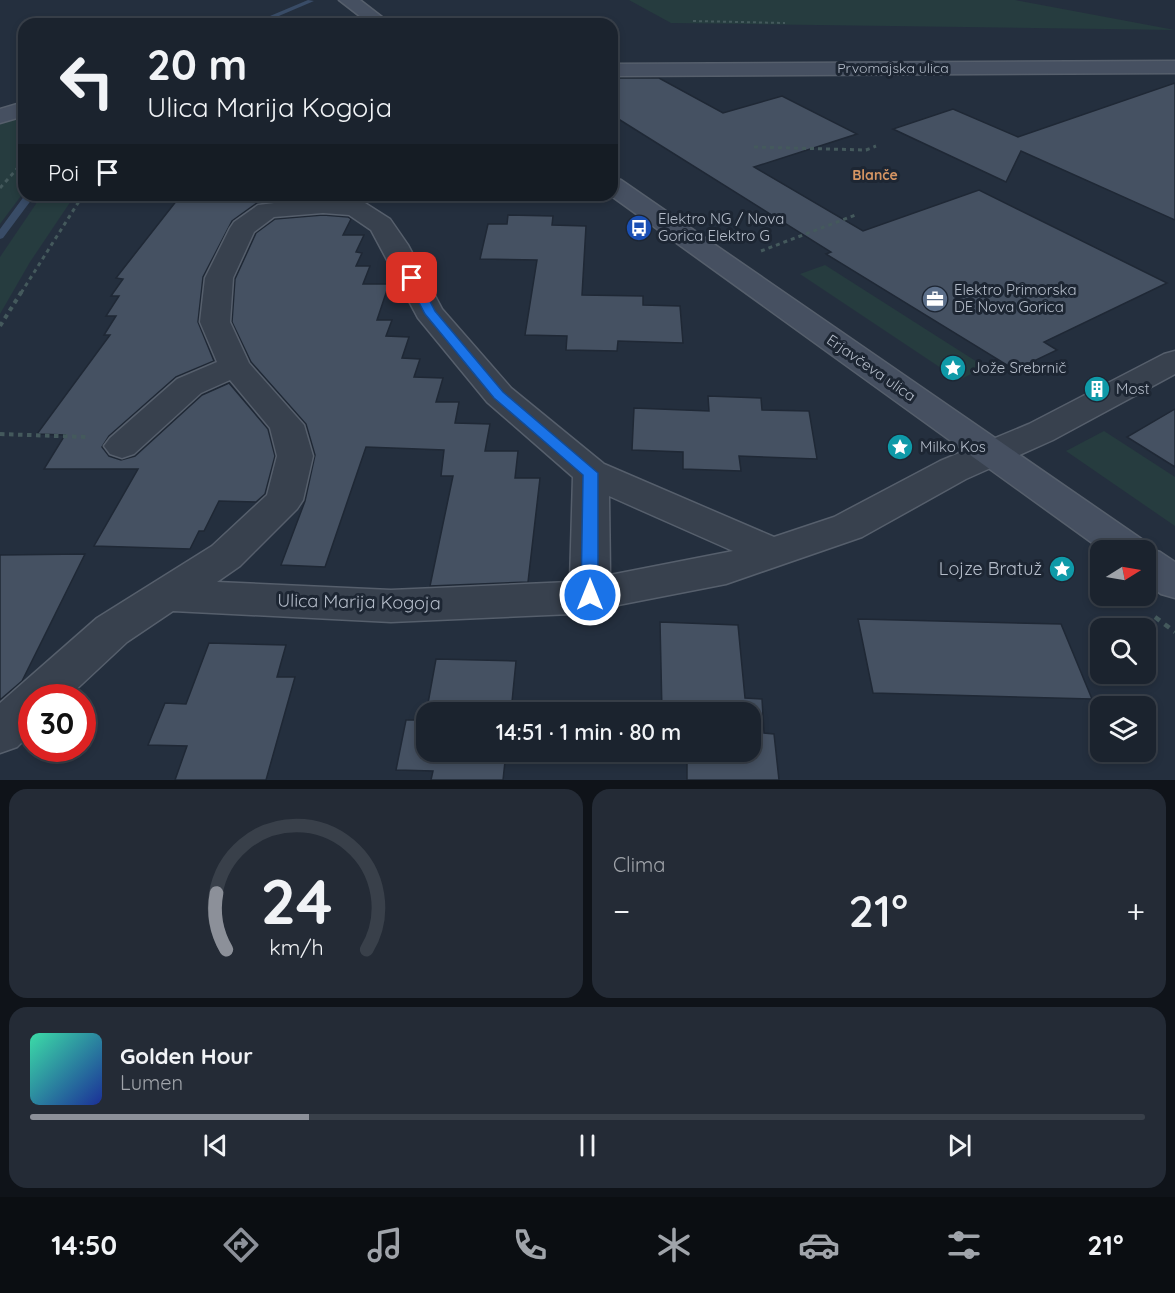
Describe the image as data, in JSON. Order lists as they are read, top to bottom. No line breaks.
{"streets":{"main road":["Prvomajska ulica","Erjavčeva ulica"],"street":["Ulica Marija Kogoja"]},"crossings":[["Erjavčeva ulica","Ulica Marija Kogoja"]],"districts":["Blanče"],"places":{"bus stop":["Elektro NG / Nova Gorica Elektro G"],"office":["Elektro Primorska DE Nova Gorica"],"place":["Jože Srebrnič","Milko Kos","Lojze Bratuž"],"building":["Most"]},"north":"right","page":{"turn":["20 m","Ulica Marija Kogoja"],"then":"Poi","limit":"30","trip":"14:51 · 1 min · 80 m","tile":"Clima","heat":["−","21°","+"],"song":["Golden Hour","Lumen"],"tabs":["14:50","21°"],"gauge":["24","km/h"]}}
